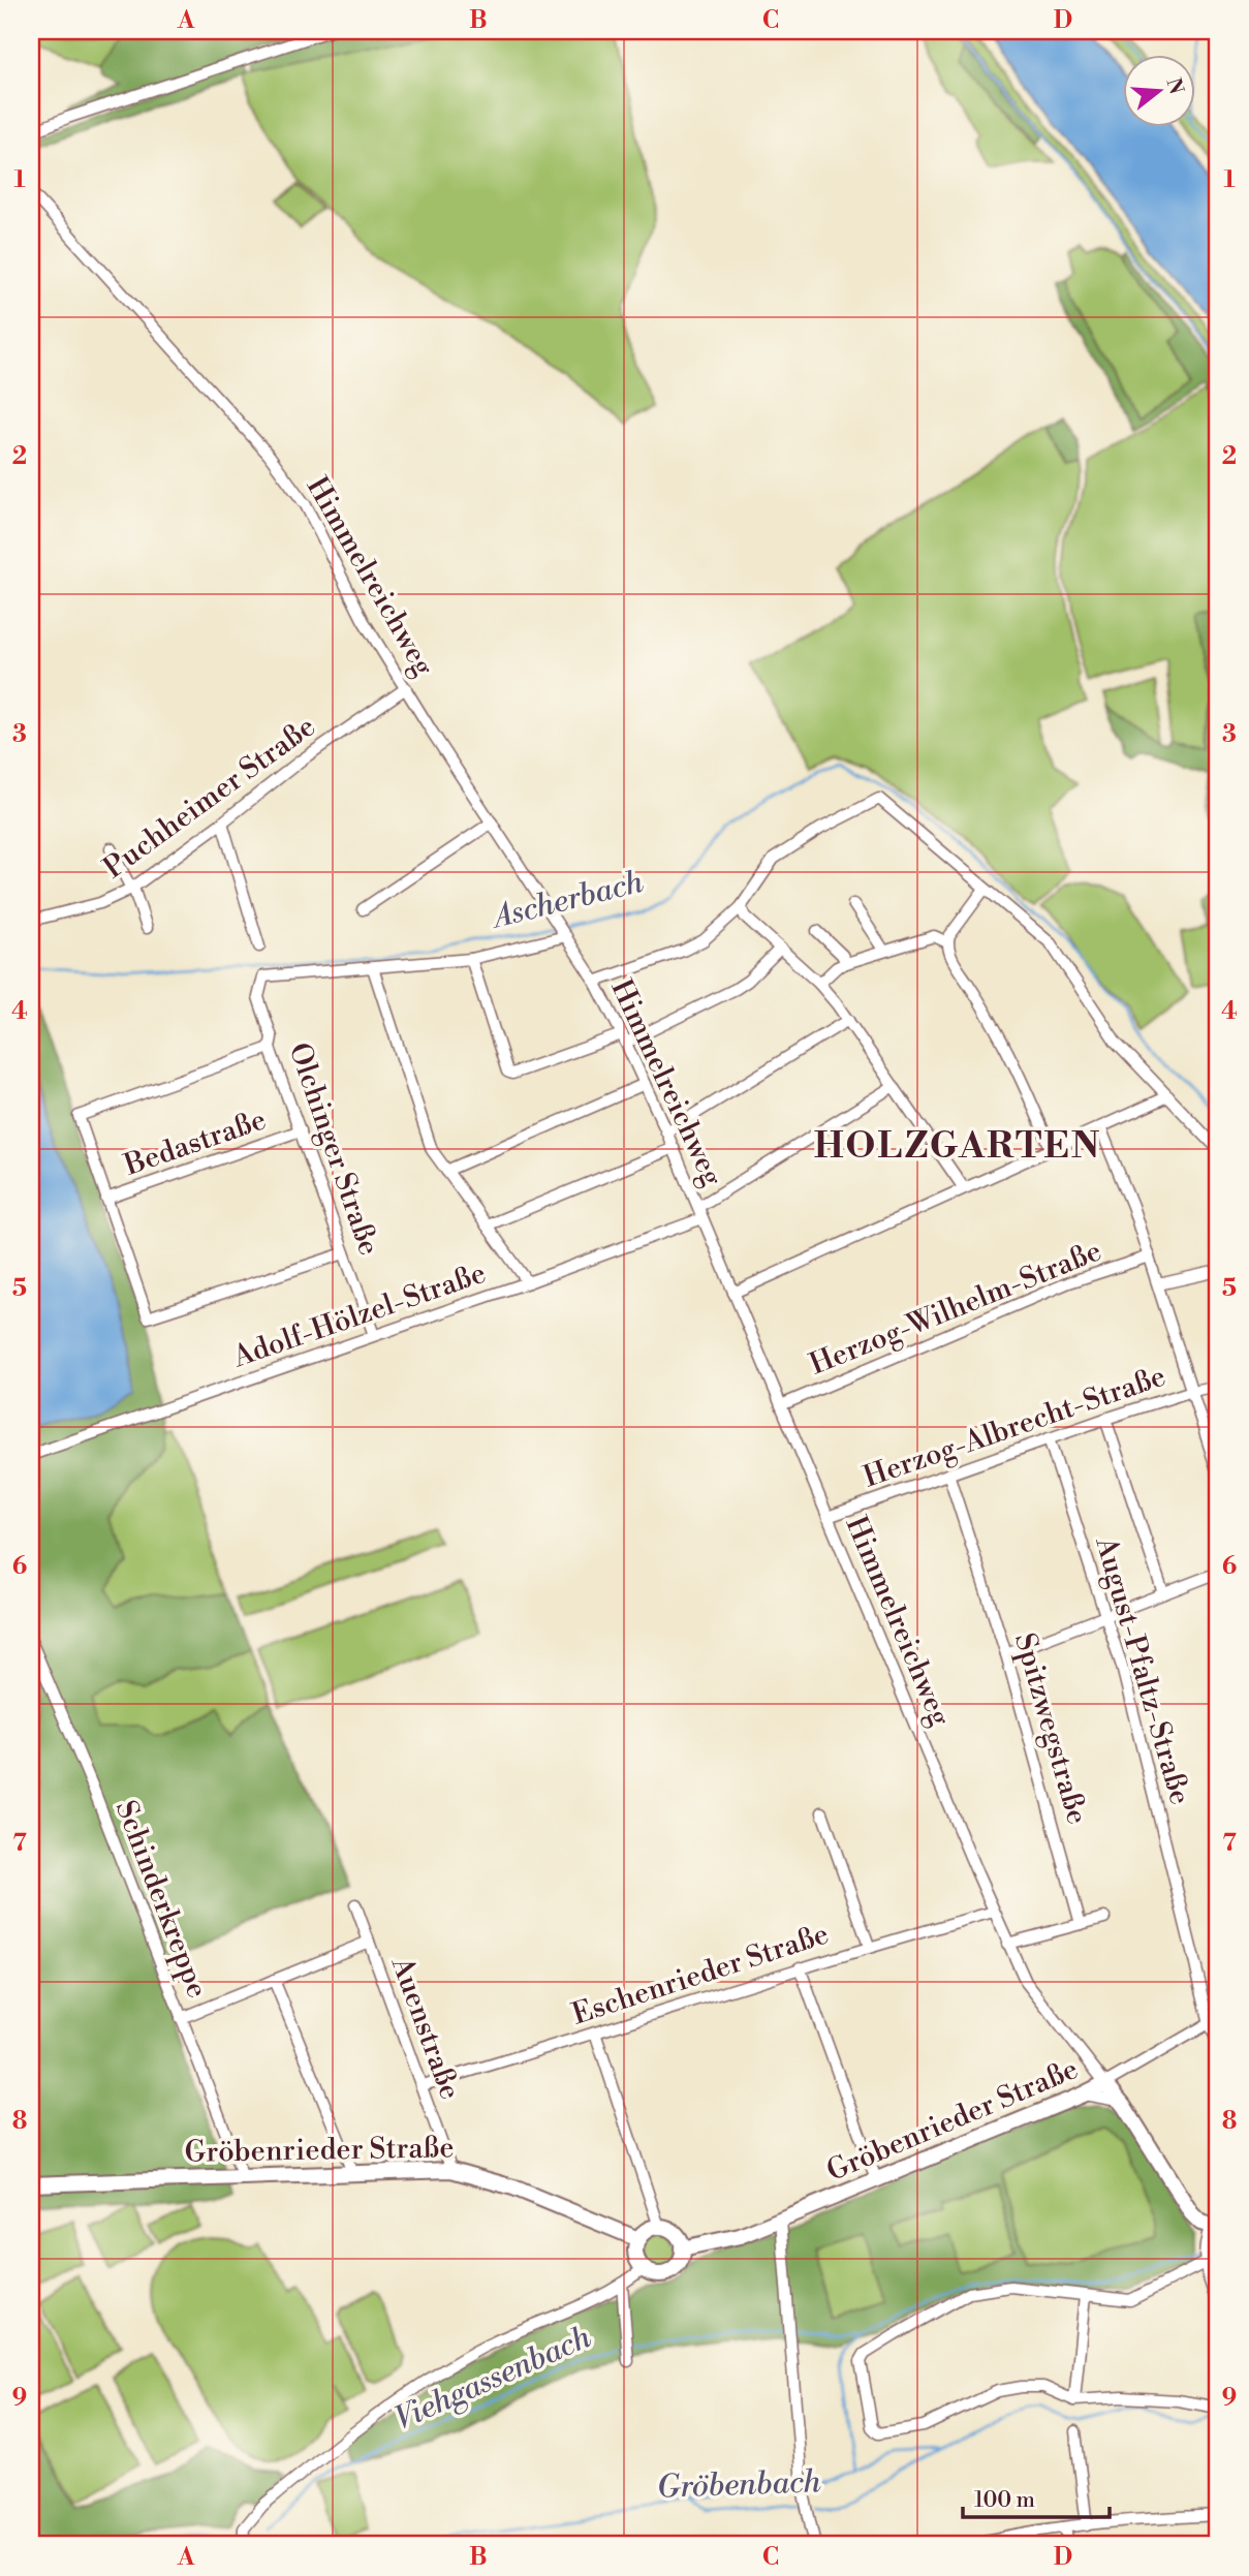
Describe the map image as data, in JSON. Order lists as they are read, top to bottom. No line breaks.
{"streets":{"street":["Himmelreichweg","Puchheimer Straße","Bedastraße","Olchinger Straße","Herzog-Wilhelm-Straße","Adolf-Hölzel-Straße","Herzog-Albrecht-Straße","August-Pfaltz-Straße","Spitzwegstraße","Schinderkreppe","Eschenrieder Straße","Auenstraße","Gröbenrieder Straße"]},"crossings":[["Himmelreichweg","Puchheimer Straße"],["Himmelreichweg","Herzog-Wilhelm-Straße"],["Himmelreichweg","Adolf-Hölzel-Straße"],["Himmelreichweg","Herzog-Albrecht-Straße"],["Himmelreichweg","Eschenrieder Straße"],["Himmelreichweg","Gröbenrieder Straße"],["Bedastraße","Olchinger Straße"],["Olchinger Straße","Adolf-Hölzel-Straße"],["Herzog-Albrecht-Straße","August-Pfaltz-Straße"],["Herzog-Albrecht-Straße","Spitzwegstraße"],["Schinderkreppe","Gröbenrieder Straße"],["Eschenrieder Straße","Auenstraße"],["Auenstraße","Gröbenrieder Straße"]],"districts":["HOLZGARTEN"],"water":["Ascherbach","Viehgassenbach","Gröbenbach"],"scale_bar":"100 m","north":"right","grid":{"columns":["A","B","C","D"],"rows":["1","2","3","4","5","6","7","8","9"]}}
